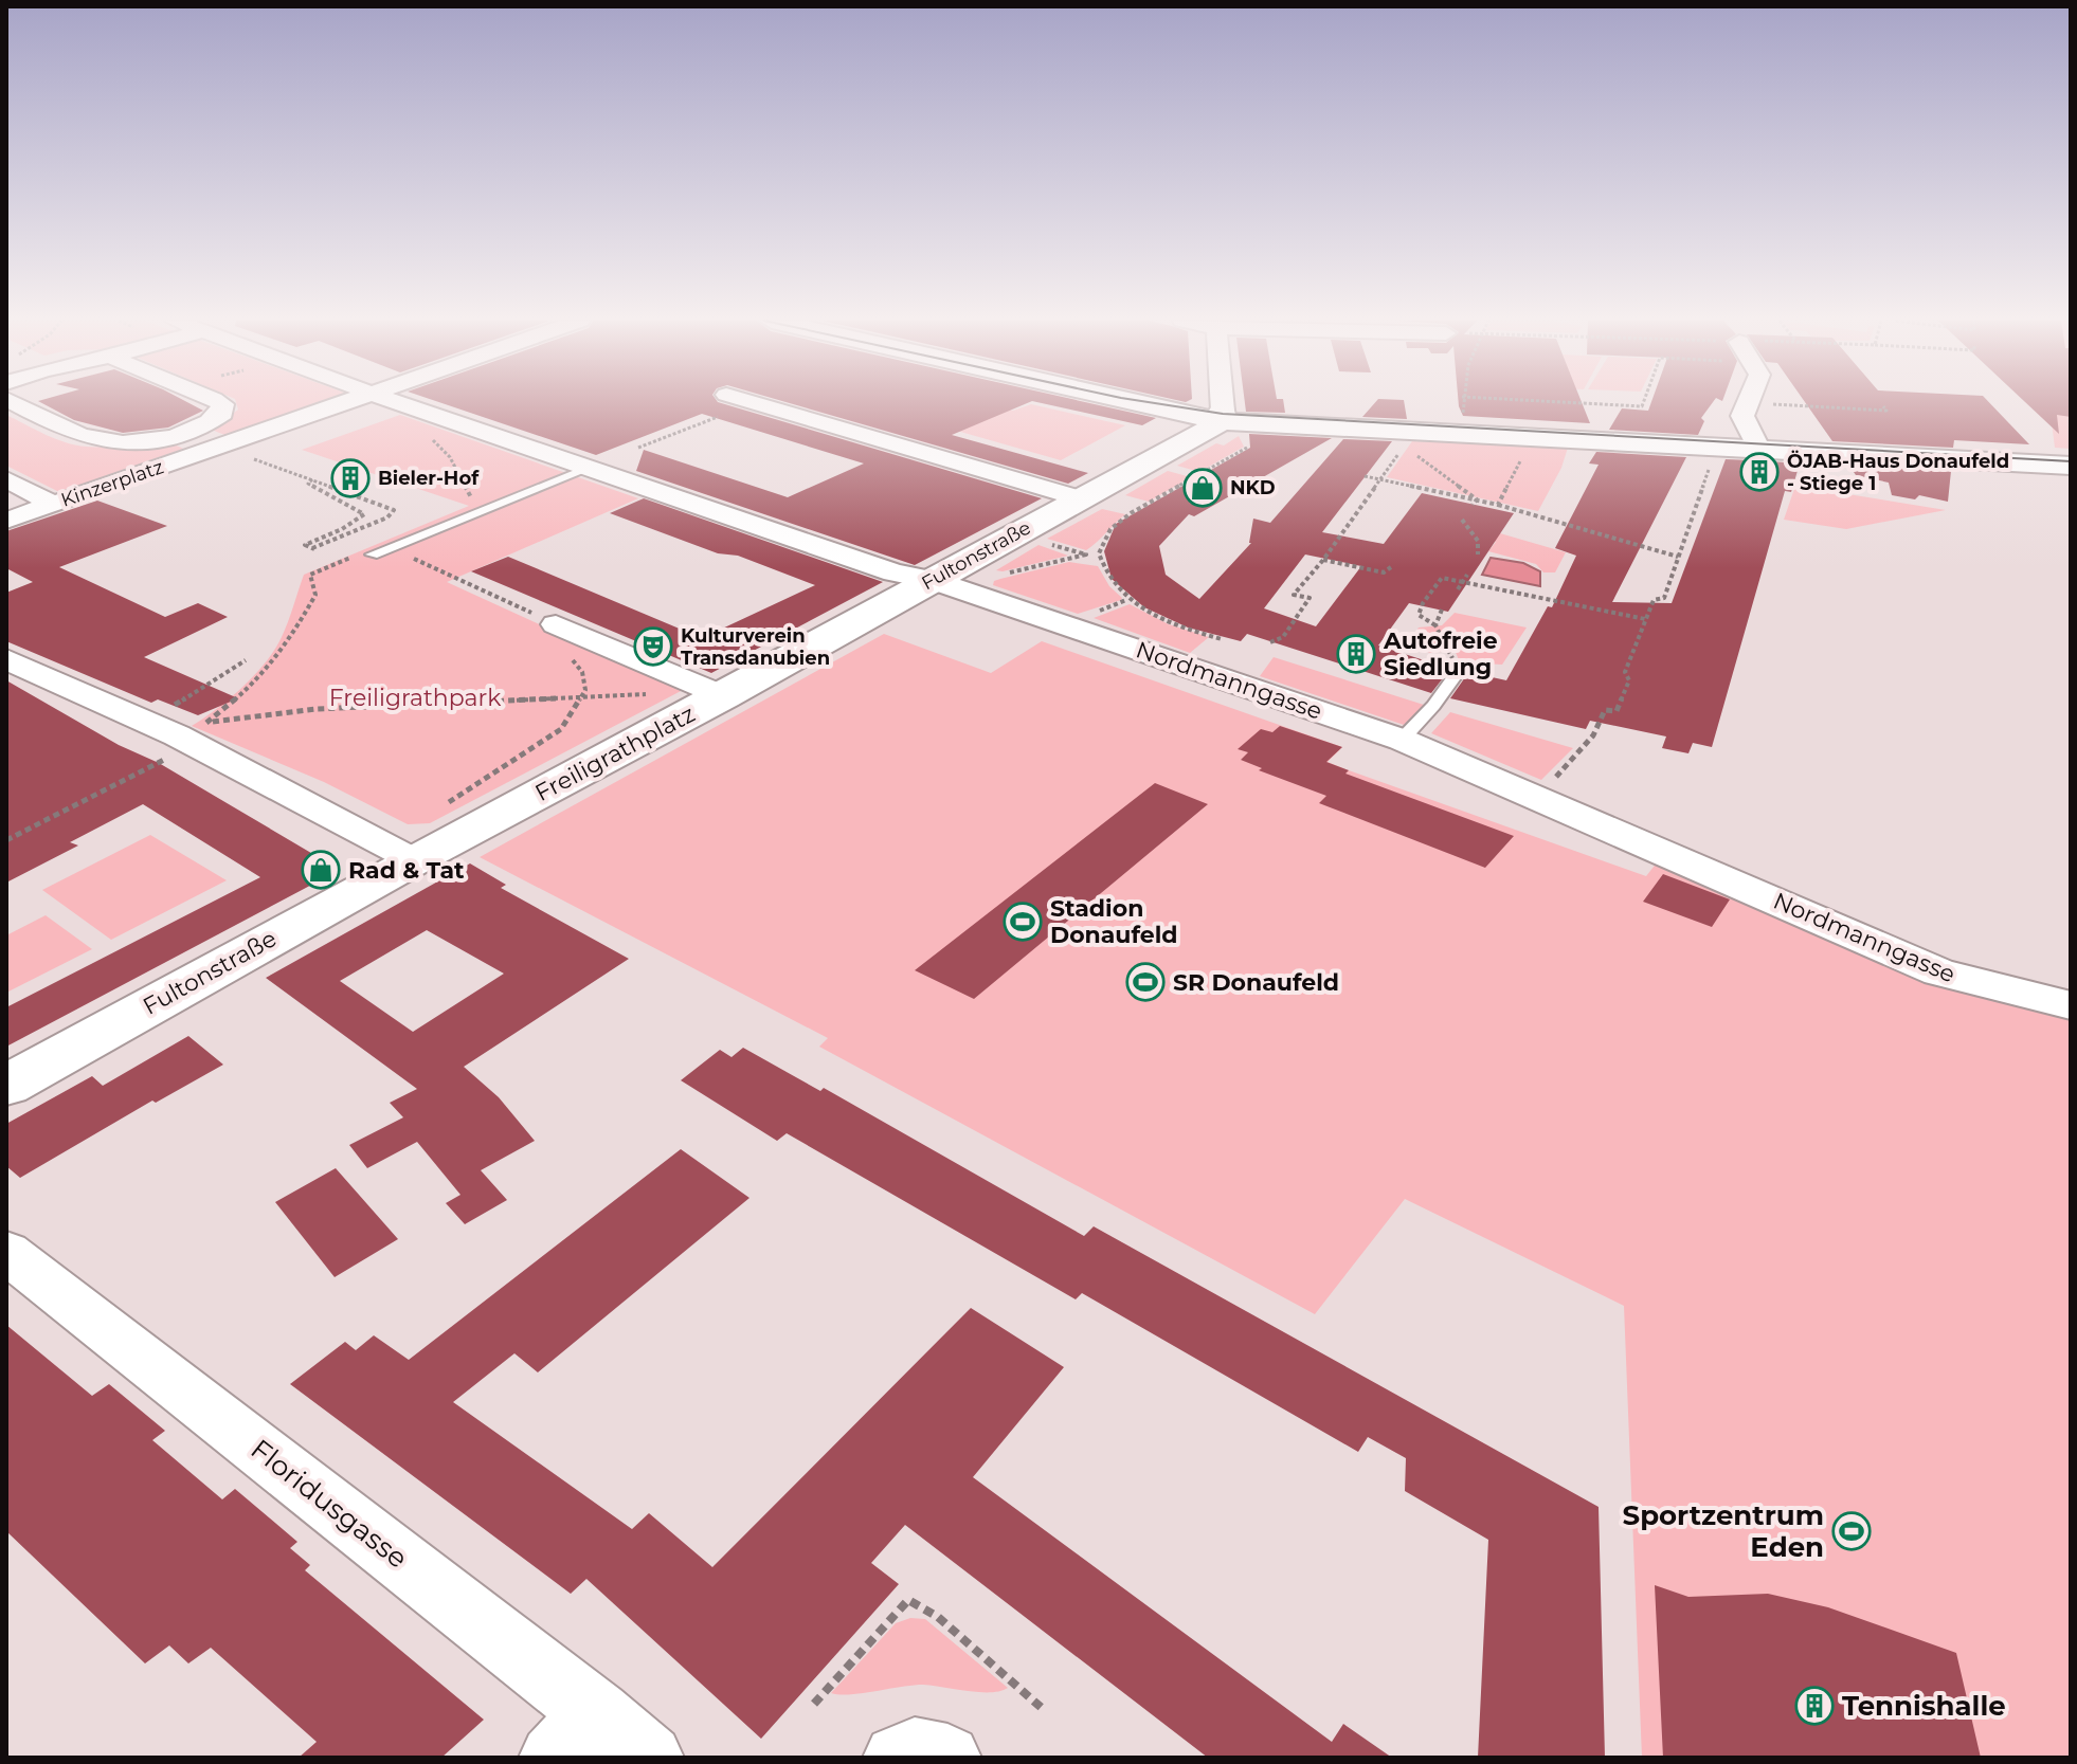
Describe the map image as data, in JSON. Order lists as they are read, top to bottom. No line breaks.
{"streets":{"main road":["Fultonstraße","Freiligrathplatz"],"street":["Kinzerplatz","Nordmanngasse","Floridusgasse"]},"crossings":[["Fultonstraße","Nordmanngasse"],["Fultonstraße","Freiligrathplatz"]],"parks":["Freiligrathpark"],"places":{"building":["ÖJAB-Haus Donaufeld - Stiege 1","Bieler-Hof","Autofreie Siedlung","Tennishalle"],"shop":["NKD","Rad & Tat"],"theatre":["Kulturverein Transdanubien"],"sports":["Stadion Donaufeld","SR Donaufeld","Sportzentrum Eden"]}}
